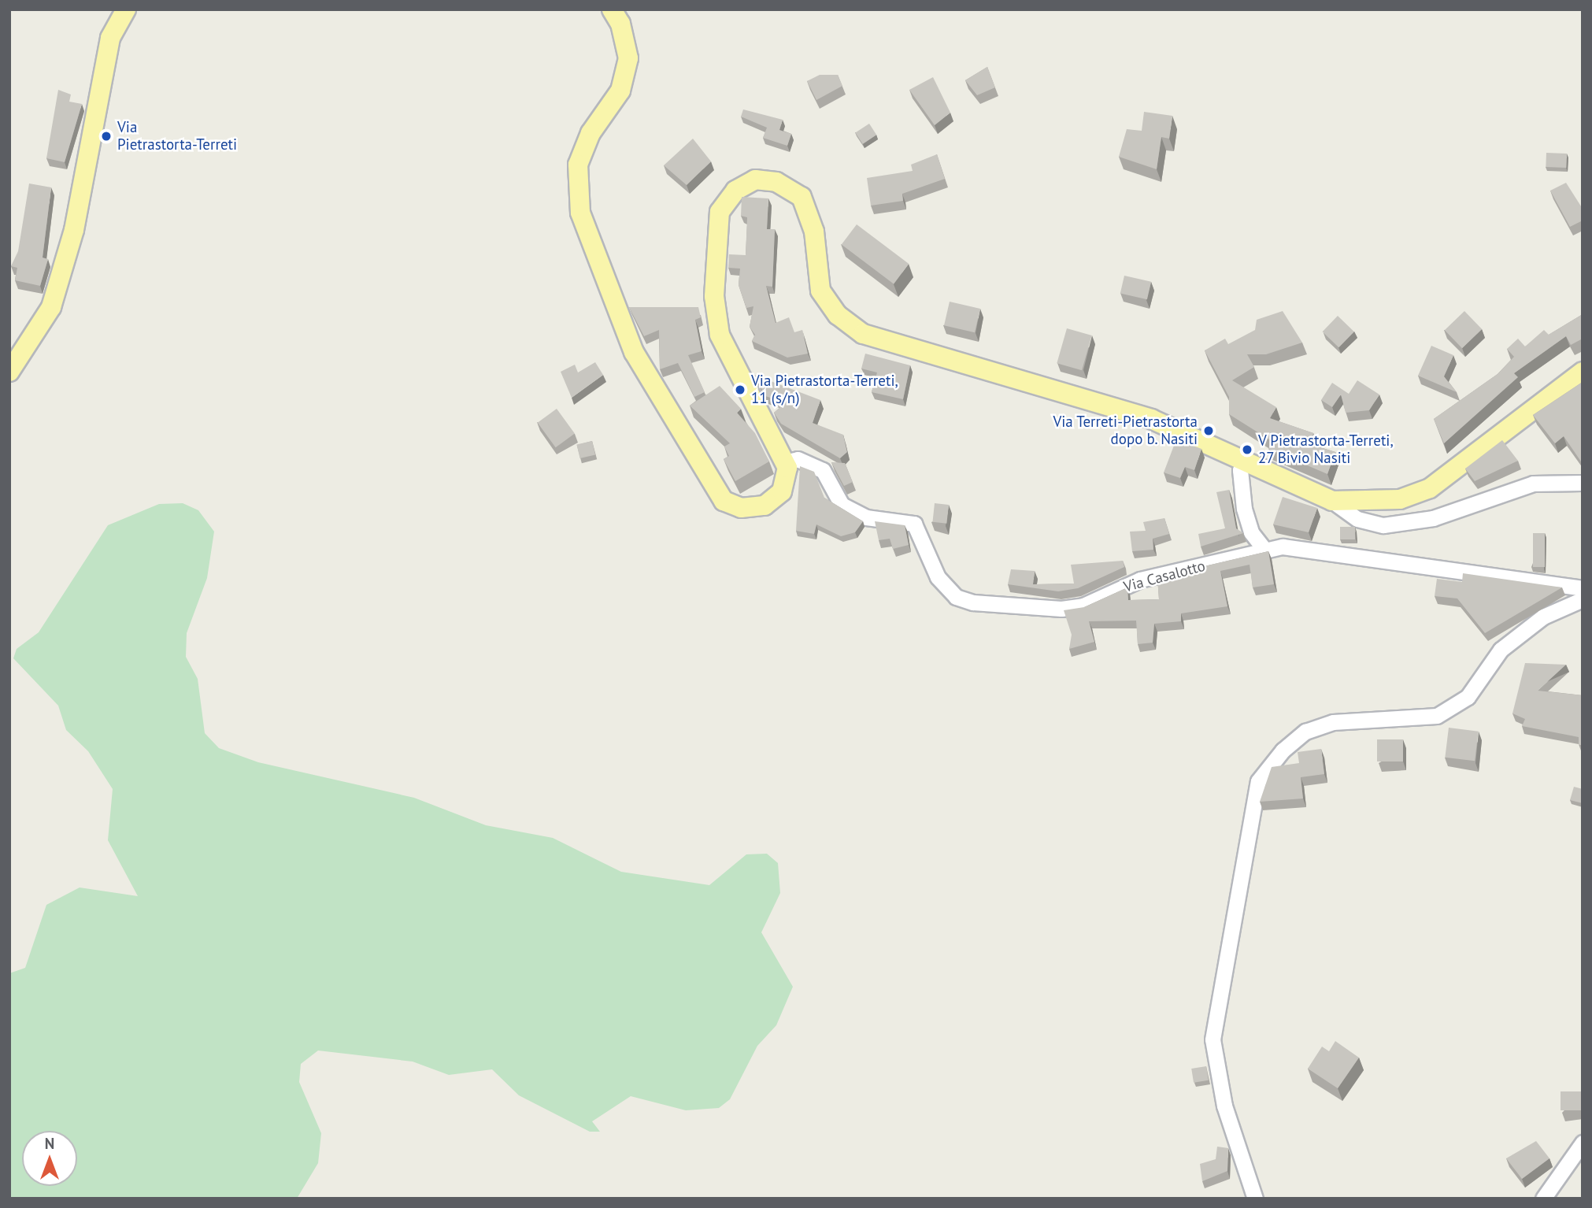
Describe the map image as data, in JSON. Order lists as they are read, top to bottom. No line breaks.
{"streets":{"street":["Via Casalotto"]},"places":["Via Pietrastorta-Terreti","Via Pietrastorta-Terreti, 11 (s/n)","Via Terreti-Pietrastorta dopo b. Nasiti","V Pietrastorta-Terreti, 27 Bivio Nasiti"],"north":"top"}
